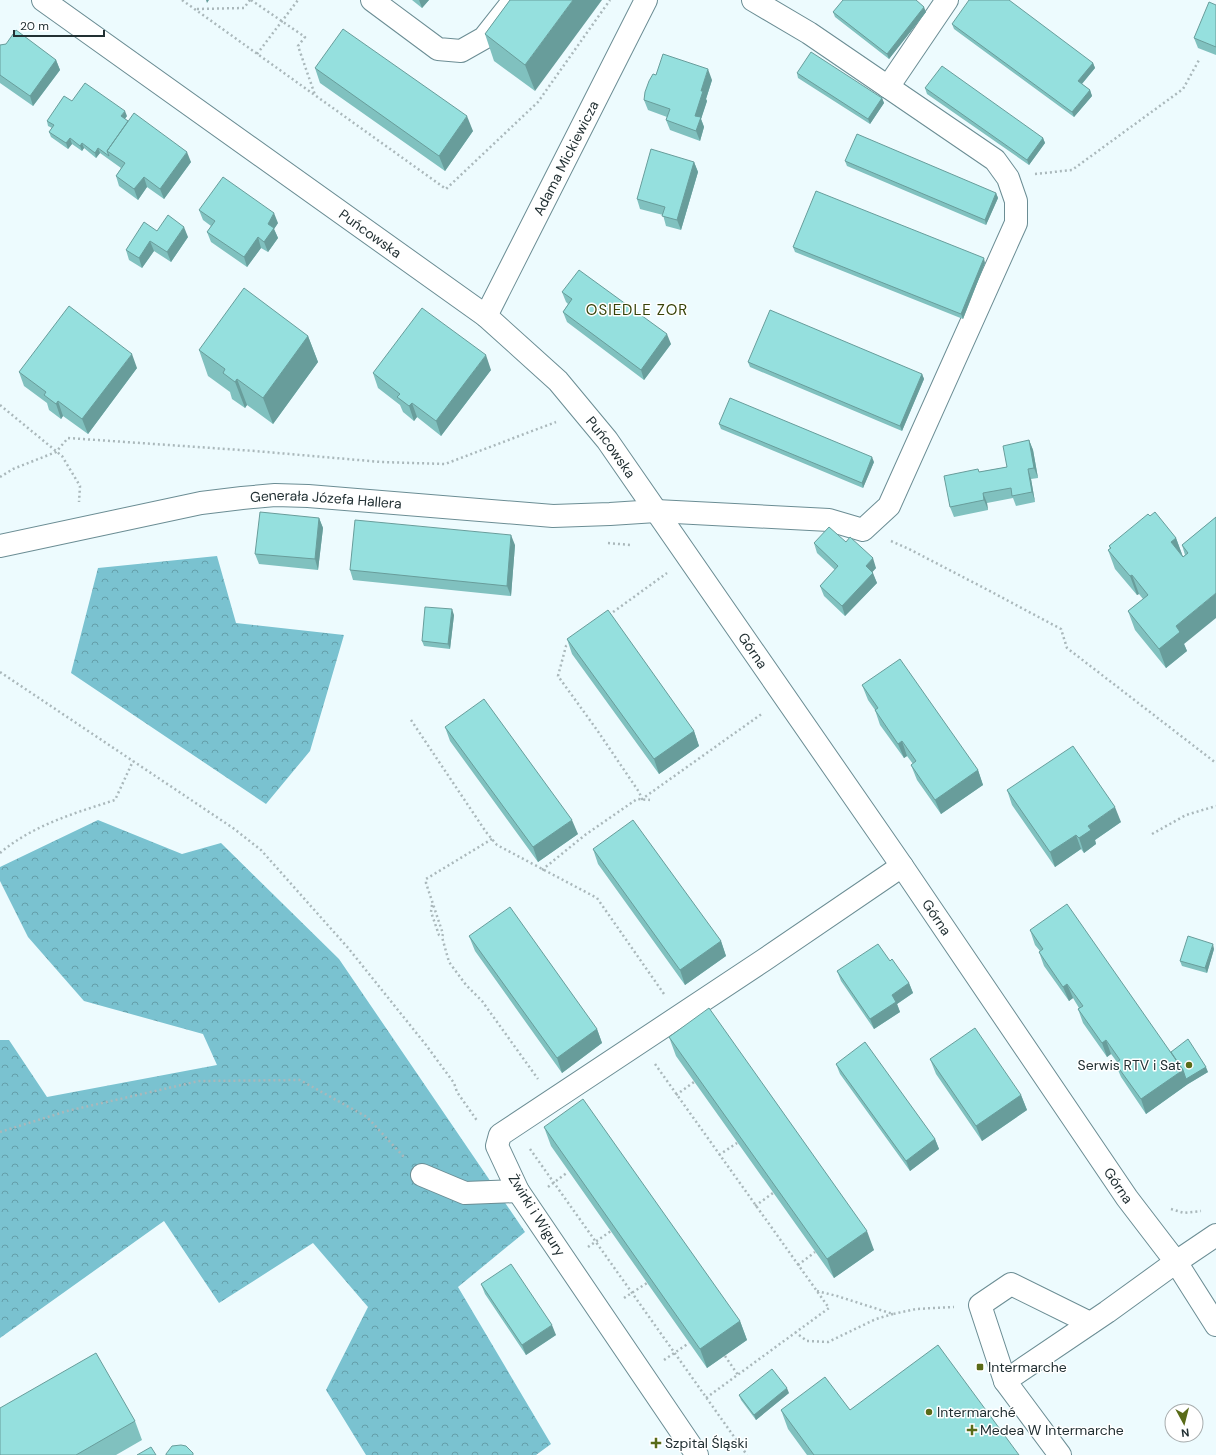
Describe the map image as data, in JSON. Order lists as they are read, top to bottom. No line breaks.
{"streets":{"street":["Adama Mickiewicza","Puńcowska","Generała Józefa Hallera","Górna","Żwirki i Wigury"]},"crossings":[["Adama Mickiewicza","Puńcowska"],["Puńcowska","Generała Józefa Hallera"],["Puńcowska","Górna"],["Generała Józefa Hallera","Górna"]],"districts":["OSIEDLE ZOR"],"places":{"other":["Serwis RTV i Sat","Intermarché"],"transit":["Intermarche"],"health":["Medea W Intermarche","Szpital Śląski"]},"scale_bar":"20 m","north":"bottom"}
